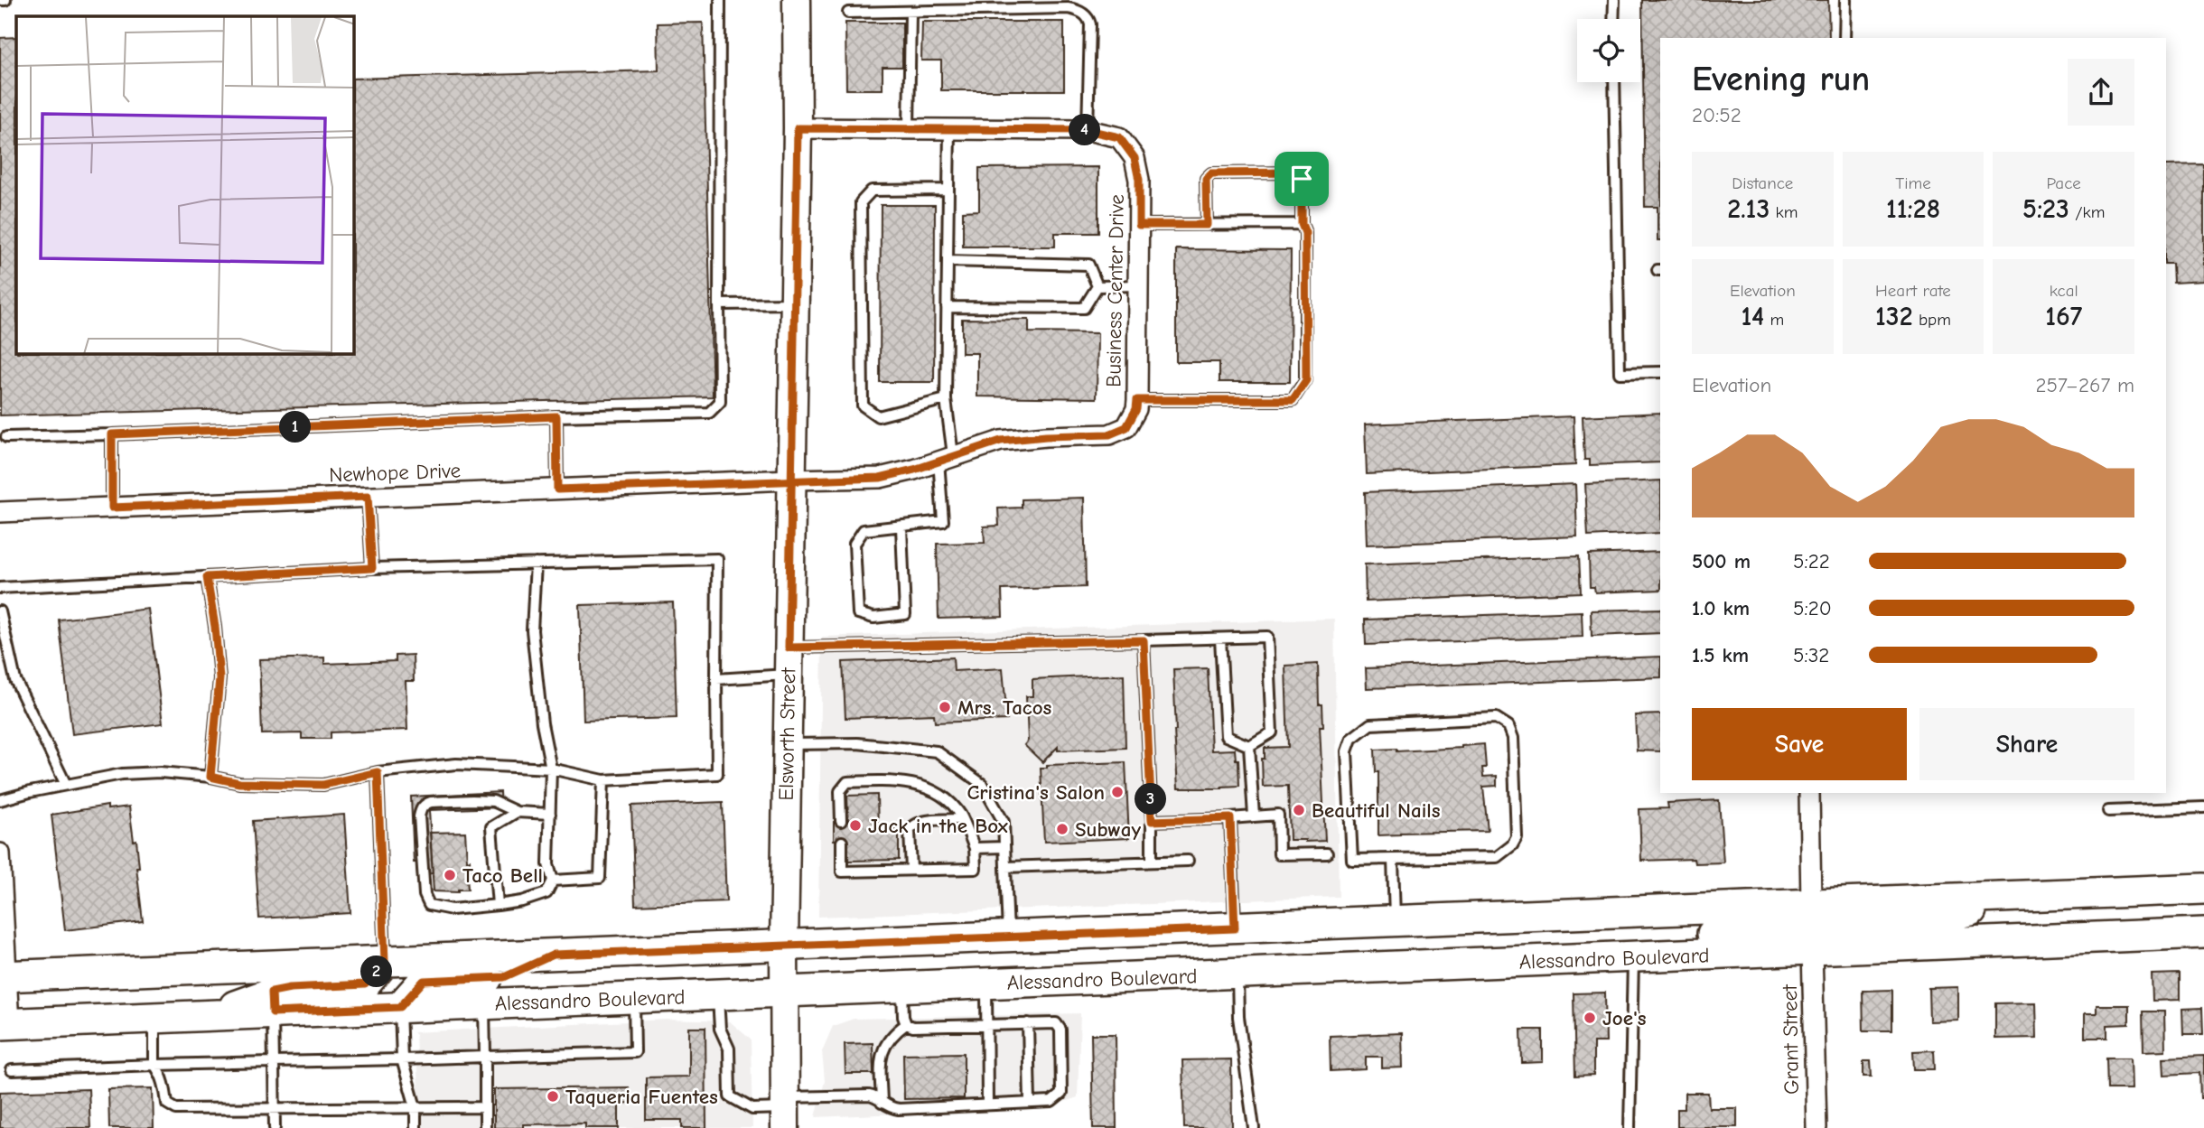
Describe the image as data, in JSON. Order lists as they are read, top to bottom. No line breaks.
{"streets":{"main road":["Alessandro Boulevard"],"street":["Business Center Drive","Newhope Drive","Elsworth Street","Grant Street"]},"crossings":[["Business Center Drive","Newhope Drive"],["Business Center Drive","Elsworth Street"],["Newhope Drive","Elsworth Street"],["Elsworth Street","Alessandro Boulevard"],["Alessandro Boulevard","Grant Street"]],"places":["Mrs. Tacos","Cristina's Salon","Beautiful Nails","Jack in the Box","Subway","Taco Bell","Joe's","Taqueria Fuentes"],"page":{"heading":["Evening run","20:52"],"pins":["4","1","3","2"],"stats":[["Distance","2.13 km"],["Time","11:28"],["Pace","5:23 /km"],["Elevation","14 m"],["Heart rate","132 bpm"],["kcal","167"]],"chart":["Elevation","257–267 m"],"list":[{"name":"500 m","note":"5:22"},{"name":"1.0 km","note":"5:20"},{"name":"1.5 km","note":"5:32"}],"buttons":["Save","Share"]}}
